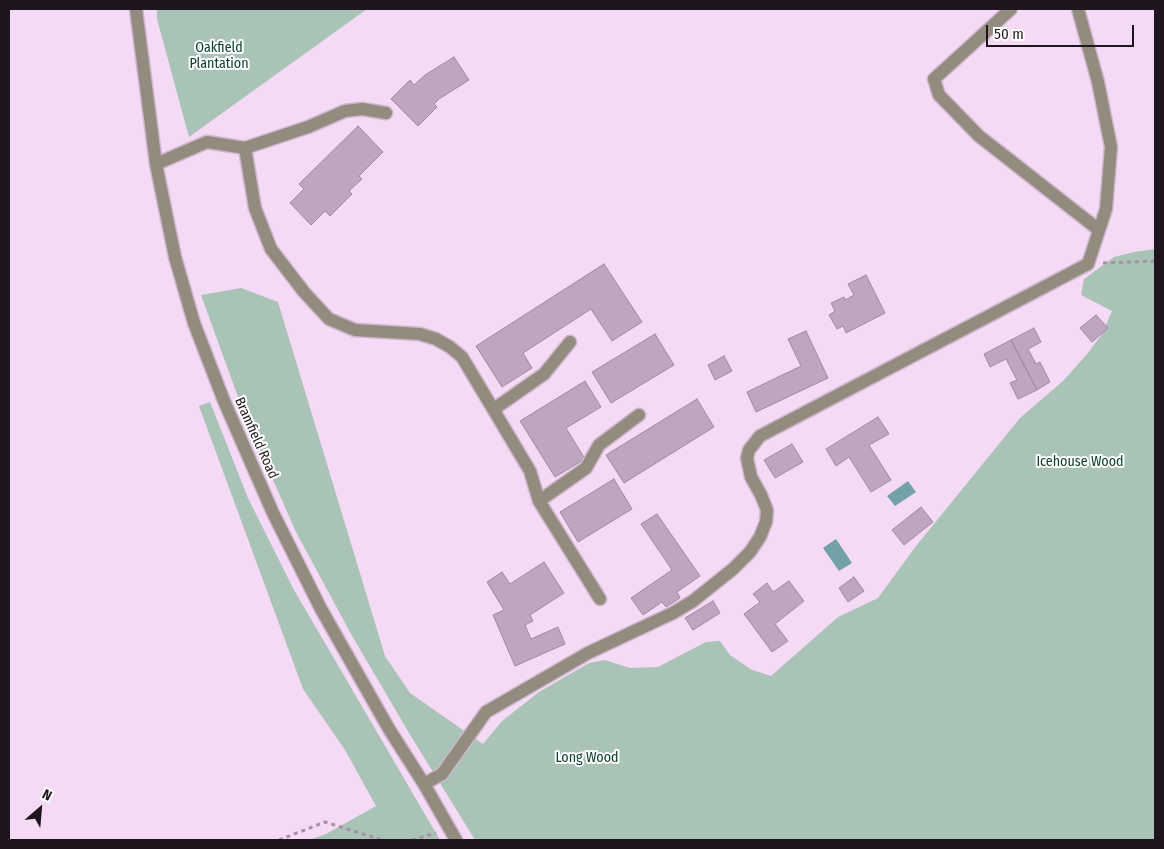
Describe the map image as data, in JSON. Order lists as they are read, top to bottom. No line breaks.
{"streets":{"street":["Bramfield Road"]},"parks":["Oakfield Plantation","Icehouse Wood","Long Wood"],"scale_bar":"50 m","north":"top right"}
